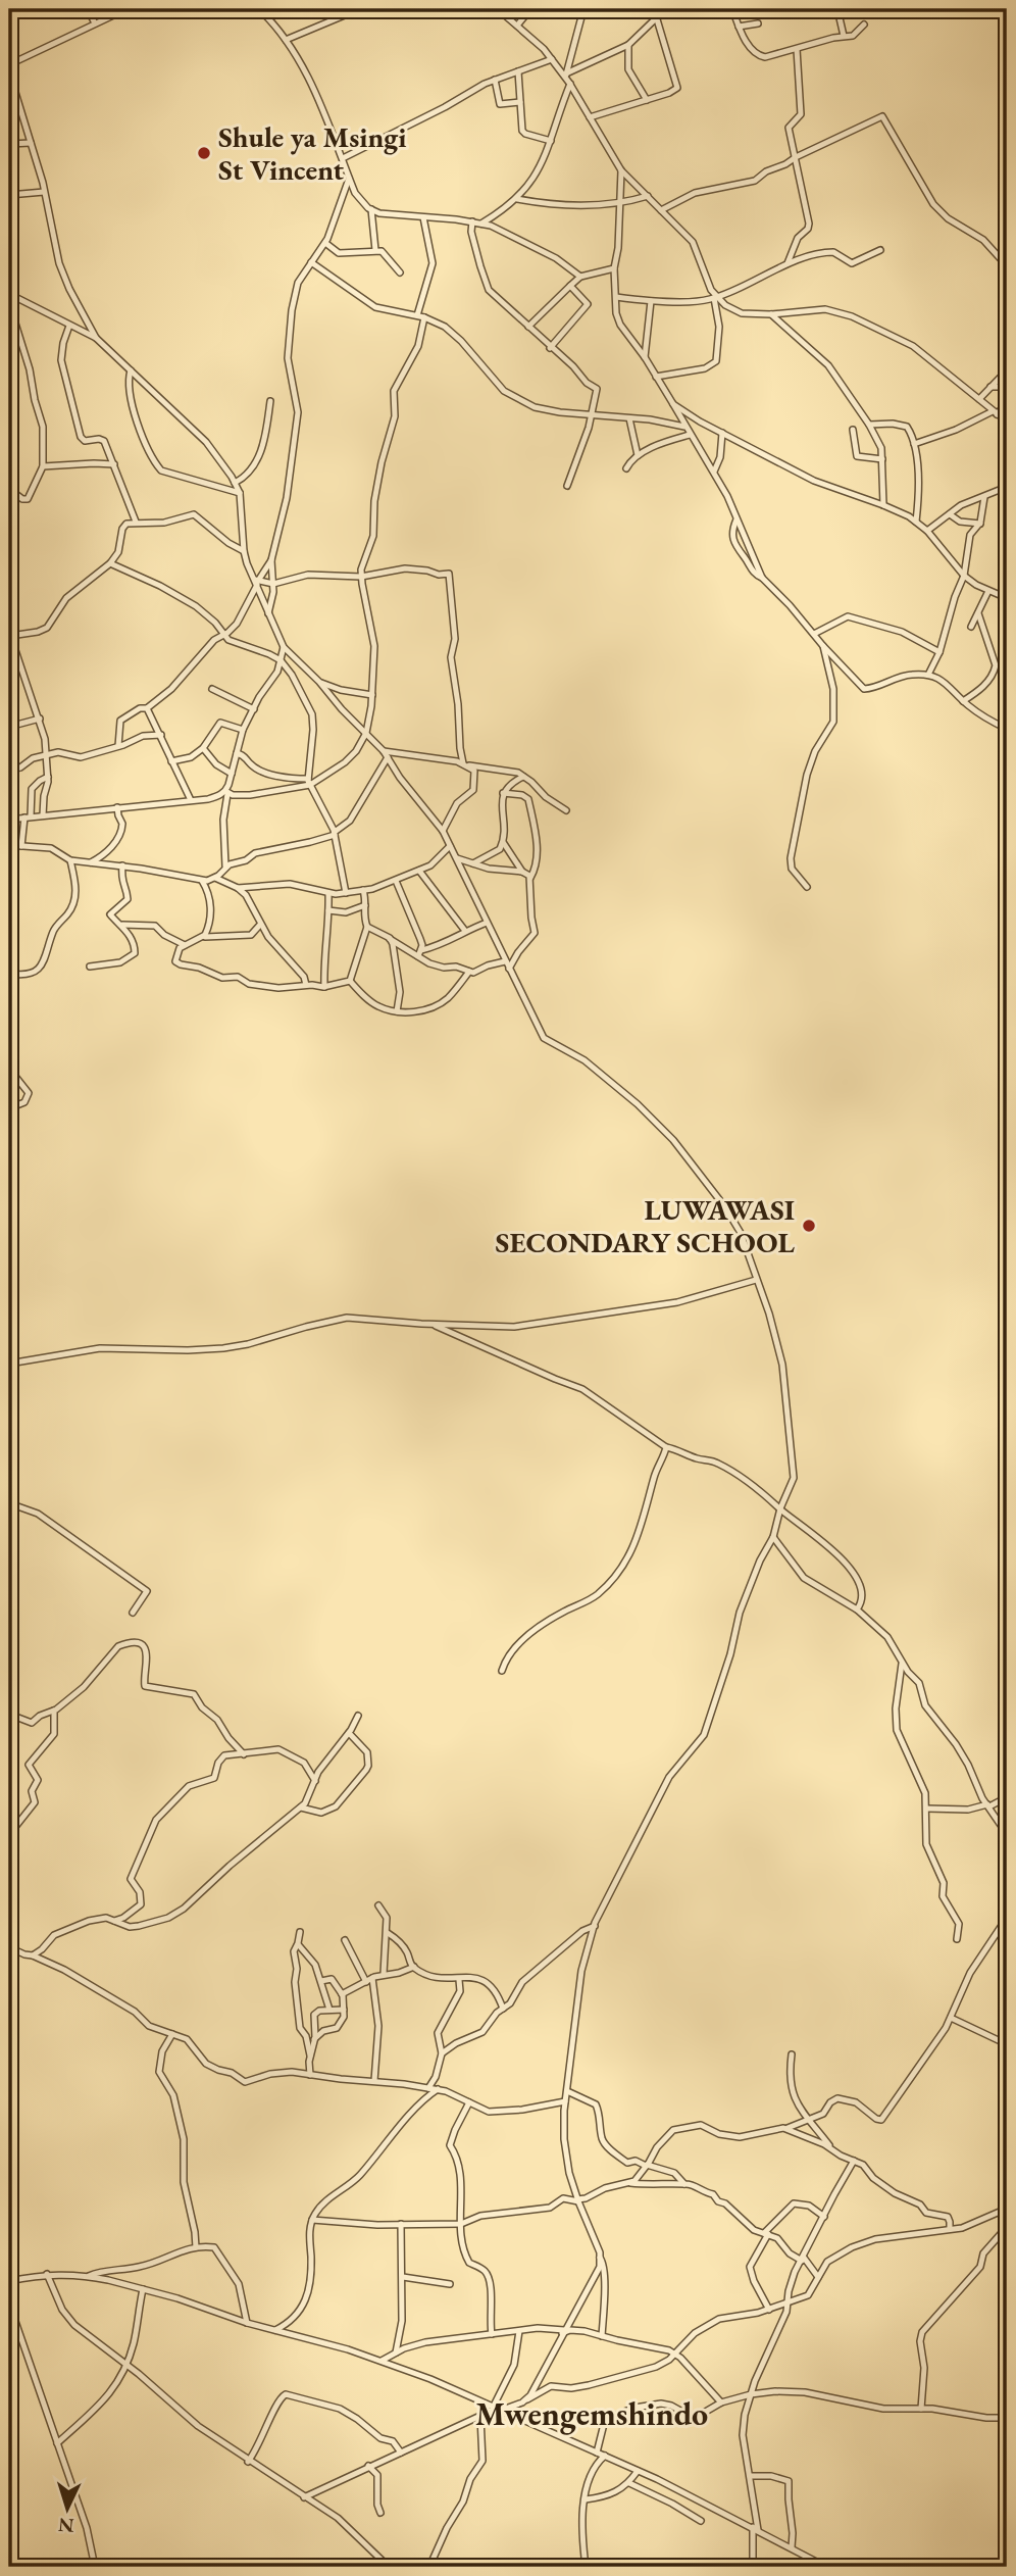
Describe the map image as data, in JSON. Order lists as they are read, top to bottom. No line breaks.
{"districts":["Mwengemshindo"],"places":["Shule ya Msingi St Vincent","LUWAWASI SECONDARY SCHOOL"],"north":"bottom"}
